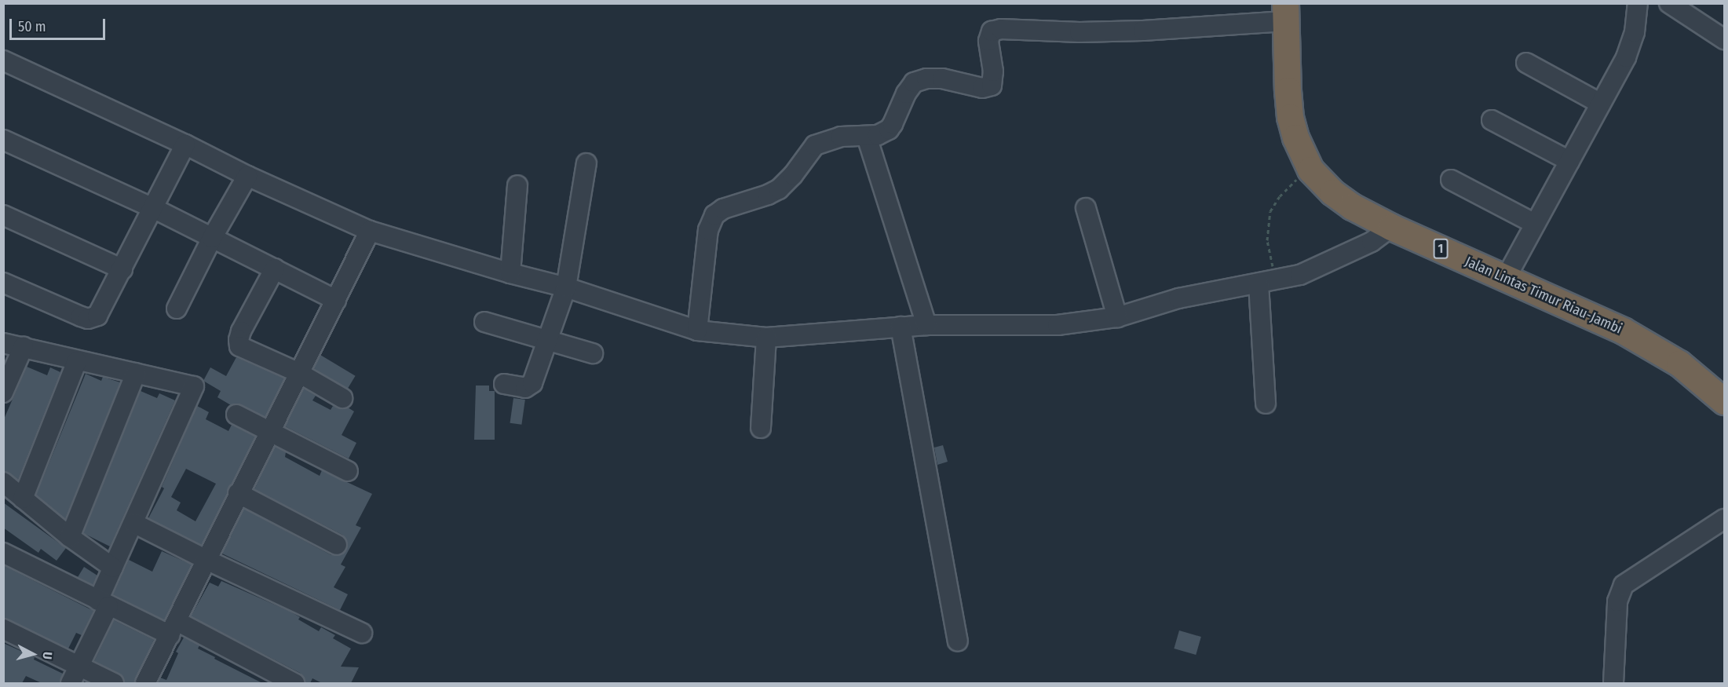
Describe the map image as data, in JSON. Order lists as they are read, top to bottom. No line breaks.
{"streets":{"highway":["1","Jalan Lintas Timur Riau-Jambi"]},"scale_bar":"50 m","north":"right"}
